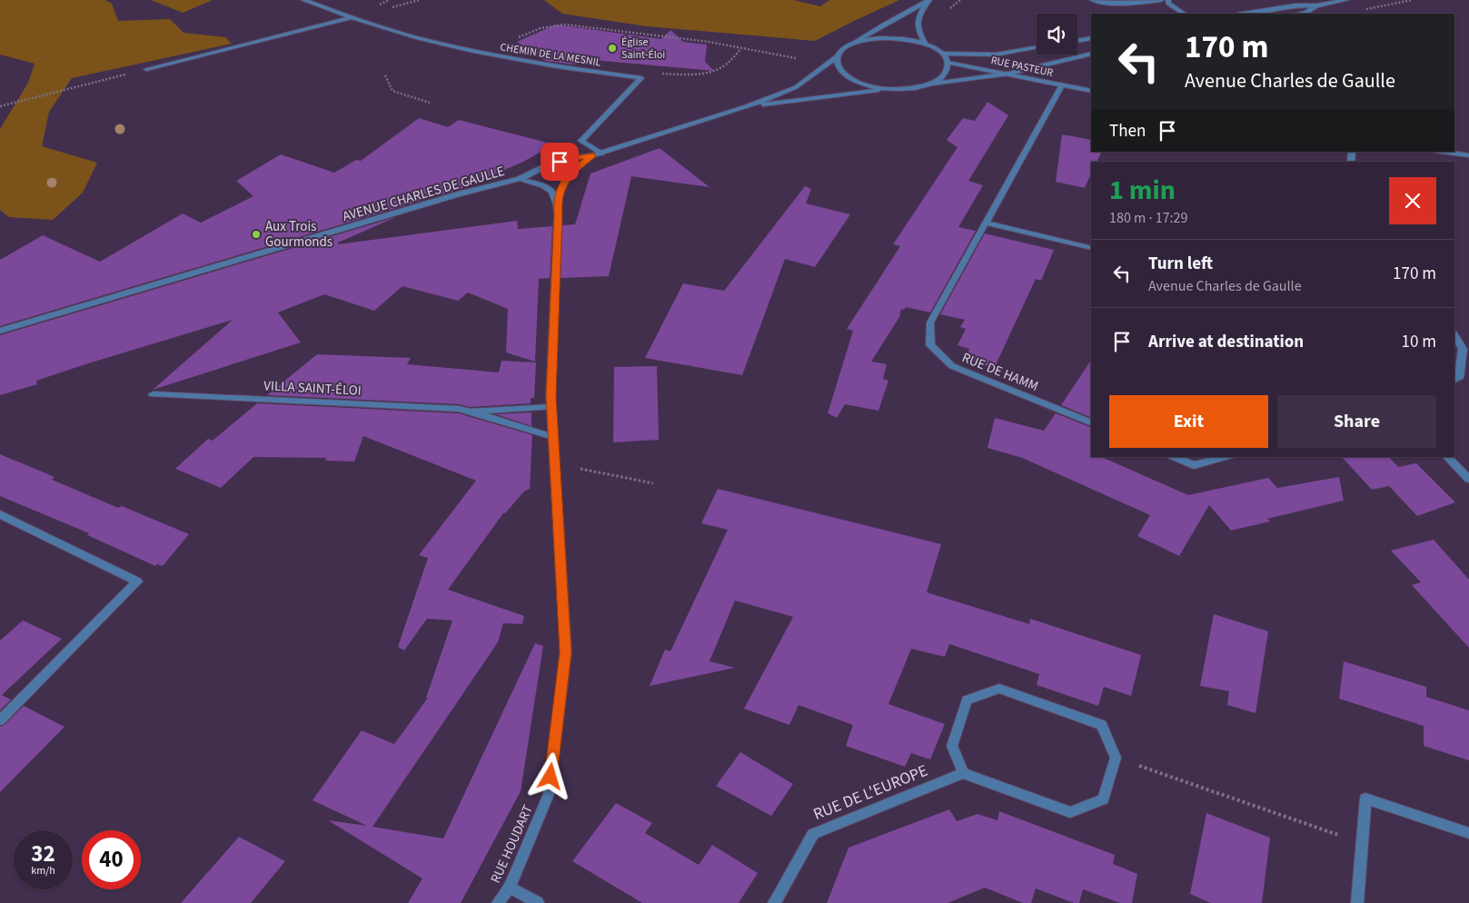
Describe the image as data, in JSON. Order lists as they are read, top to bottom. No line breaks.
{"streets":{"street":["CHEMIN DE LA MESNIL","RUE PASTEUR","AVENUE CHARLES DE GAULLE","RUE DE HAMM","VILLA SAINT-ÉLOI","RUE DE L'EUROPE","RUE HOUDART"]},"crossings":[["RUE PASTEUR","RUE DE HAMM"],["AVENUE CHARLES DE GAULLE","RUE HOUDART"],["VILLA SAINT-ÉLOI","RUE HOUDART"]],"places":["Église Saint-Éloi","Aux Trois Gourmonds"],"page":{"turn":["170 m","Avenue Charles de Gaulle"],"then":"Then","heading":["1 min","180 m · 17:29"],"list":[{"name":"Turn left","note":"Avenue Charles de Gaulle","value":"170 m"},{"name":"Arrive at destination","value":"10 m"}],"buttons":["Exit","Share"],"speed":"32 km/h","limit":"40"}}
